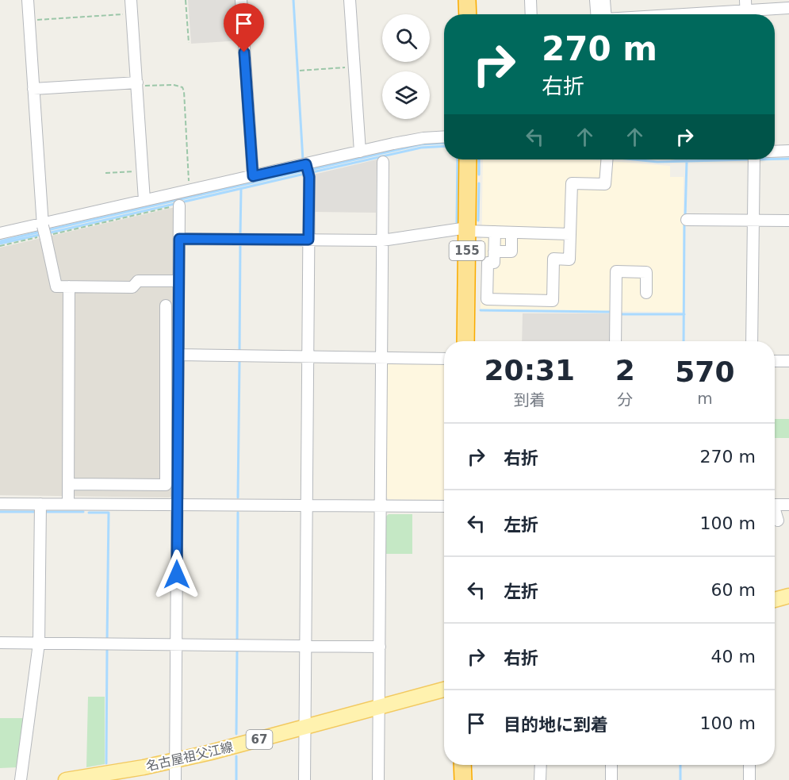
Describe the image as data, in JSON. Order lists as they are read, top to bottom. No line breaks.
{"streets":{"highway":["155"],"main road":["67","名古屋祖父江線"]},"page":{"turn":["270 m","右折"],"eta":["20:31","到着","2","分","570","m"],"list":[{"name":"右折","value":"270 m"},{"name":"左折","value":"100 m"},{"name":"左折","value":"60 m"},{"name":"右折","value":"40 m"},{"name":"目的地に到着","value":"100 m"}]}}
